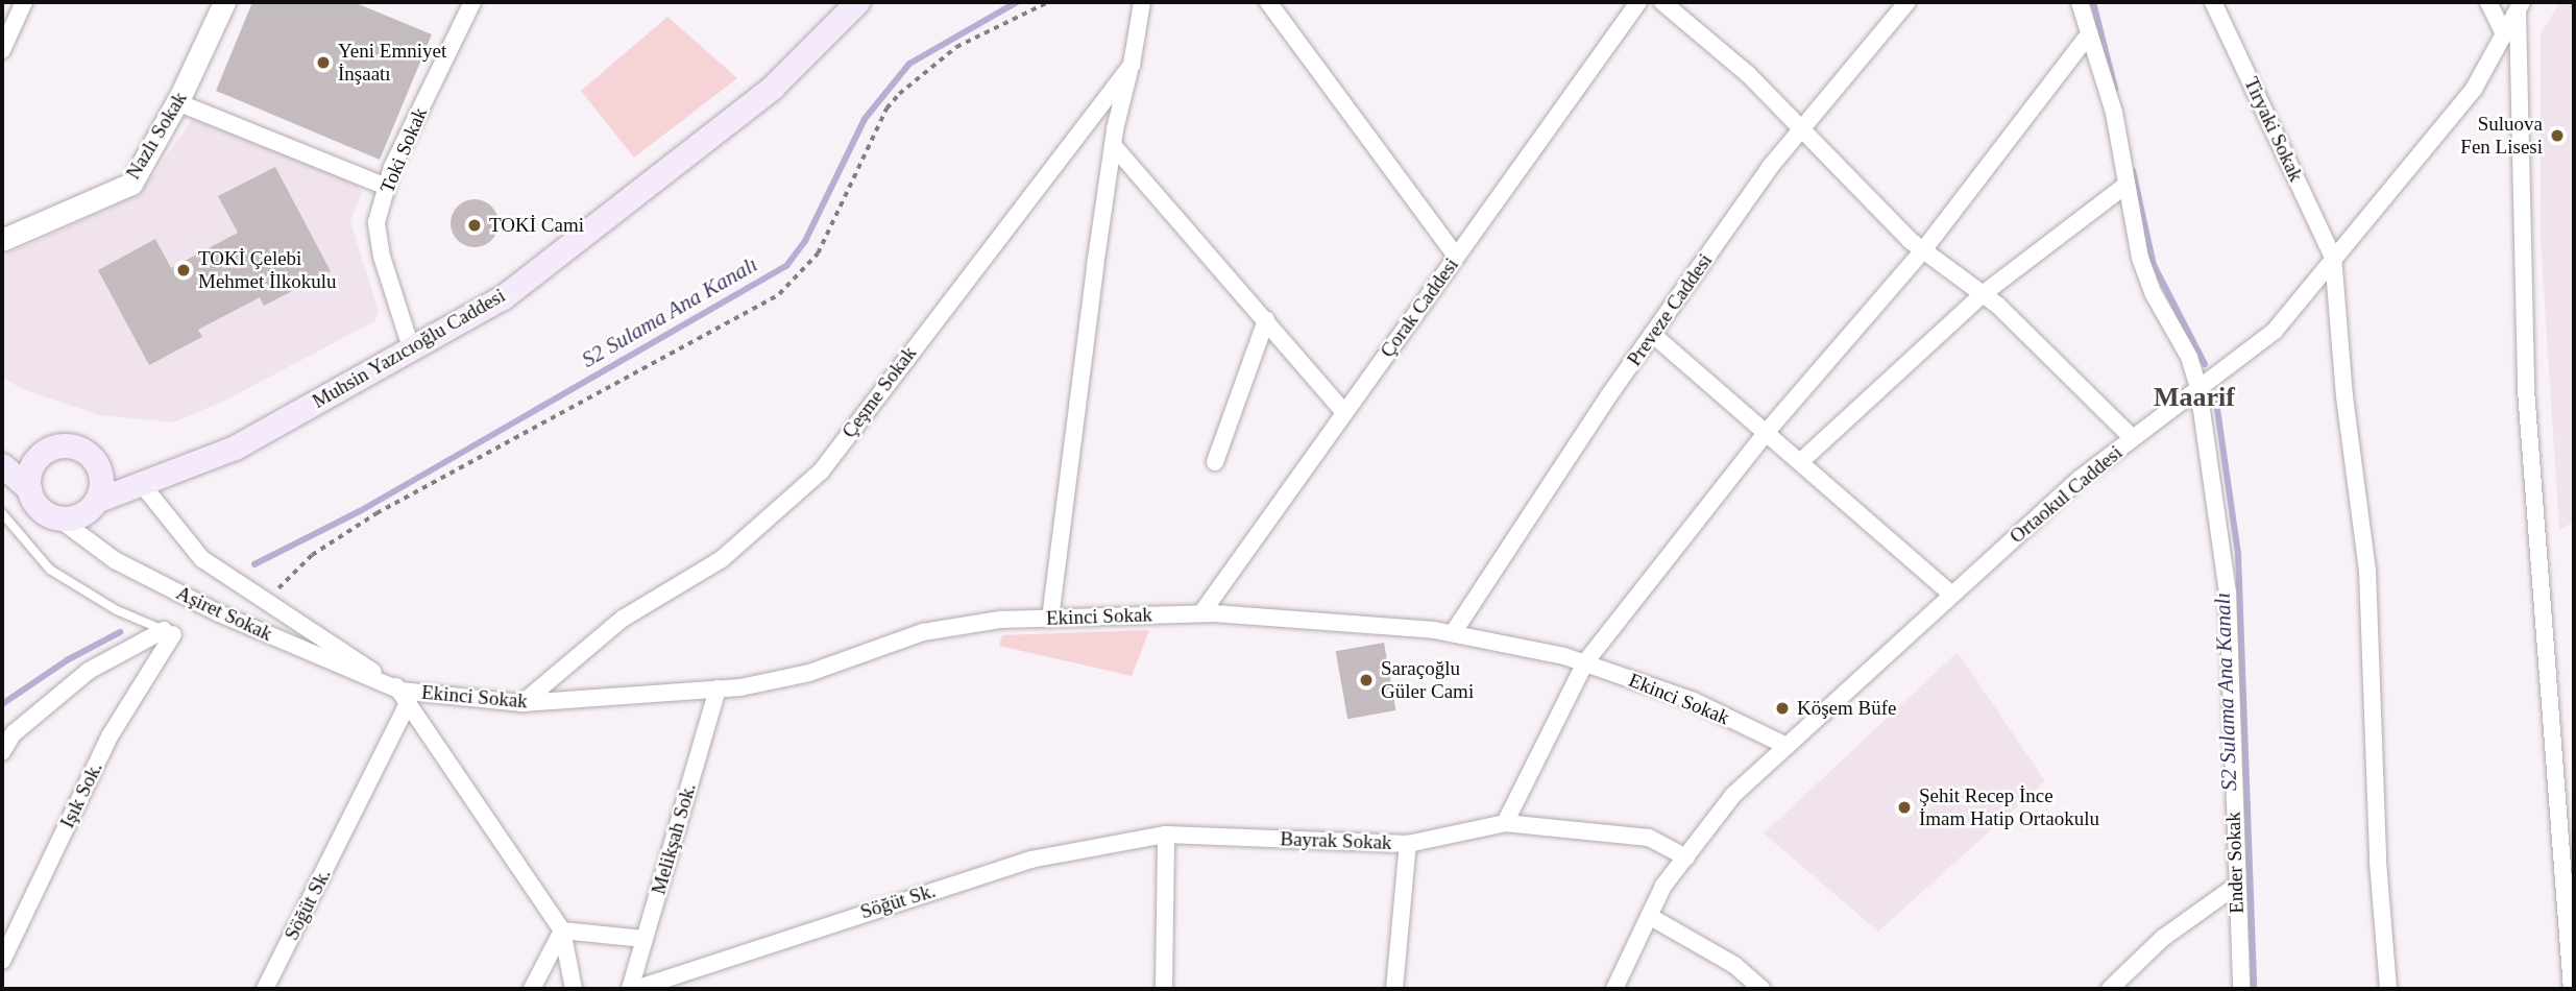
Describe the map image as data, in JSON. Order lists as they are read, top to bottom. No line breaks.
{"streets":{"main road":["Muhsin Yazıcıoğlu Caddesi"],"street":["Tiryaki Sokak","Nazlı Sokak","Toki Sokak","Çorak Caddesi","Preveze Caddesi","Çeşme Sokak","Ortaokul Caddesi","Aşiret Sokak","Ekinci Sokak","Işık Sok.","Melikşah Sok.","Bayrak Sokak","Ender Sokak","Söğüt Sk."]},"crossings":[["Tiryaki Sokak","Ortaokul Caddesi"],["Toki Sokak","Muhsin Yazıcıoğlu Caddesi"],["Çorak Caddesi","Ekinci Sokak"],["Preveze Caddesi","Ekinci Sokak"],["Muhsin Yazıcıoğlu Caddesi","Aşiret Sokak"],["Çeşme Sokak","Ekinci Sokak"],["Ortaokul Caddesi","Ekinci Sokak"],["Ortaokul Caddesi","Bayrak Sokak"],["Ortaokul Caddesi","Ender Sokak"],["Aşiret Sokak","Ekinci Sokak"],["Aşiret Sokak","Söğüt Sk."],["Ekinci Sokak","Melikşah Sok."],["Ekinci Sokak","Söğüt Sk."],["Bayrak Sokak","Söğüt Sk."]],"districts":["Maarif"],"water":["S2 Sulama Ana Kanalı"],"places":["Yeni Emniyet İnşaatı","Suluova Fen Lisesi","TOKİ Cami","TOKİ Çelebi Mehmet İlkokulu","Saraçoğlu Güler Cami","Köşem Büfe","Şehit Recep İnce İmam Hatip Ortaokulu"]}
